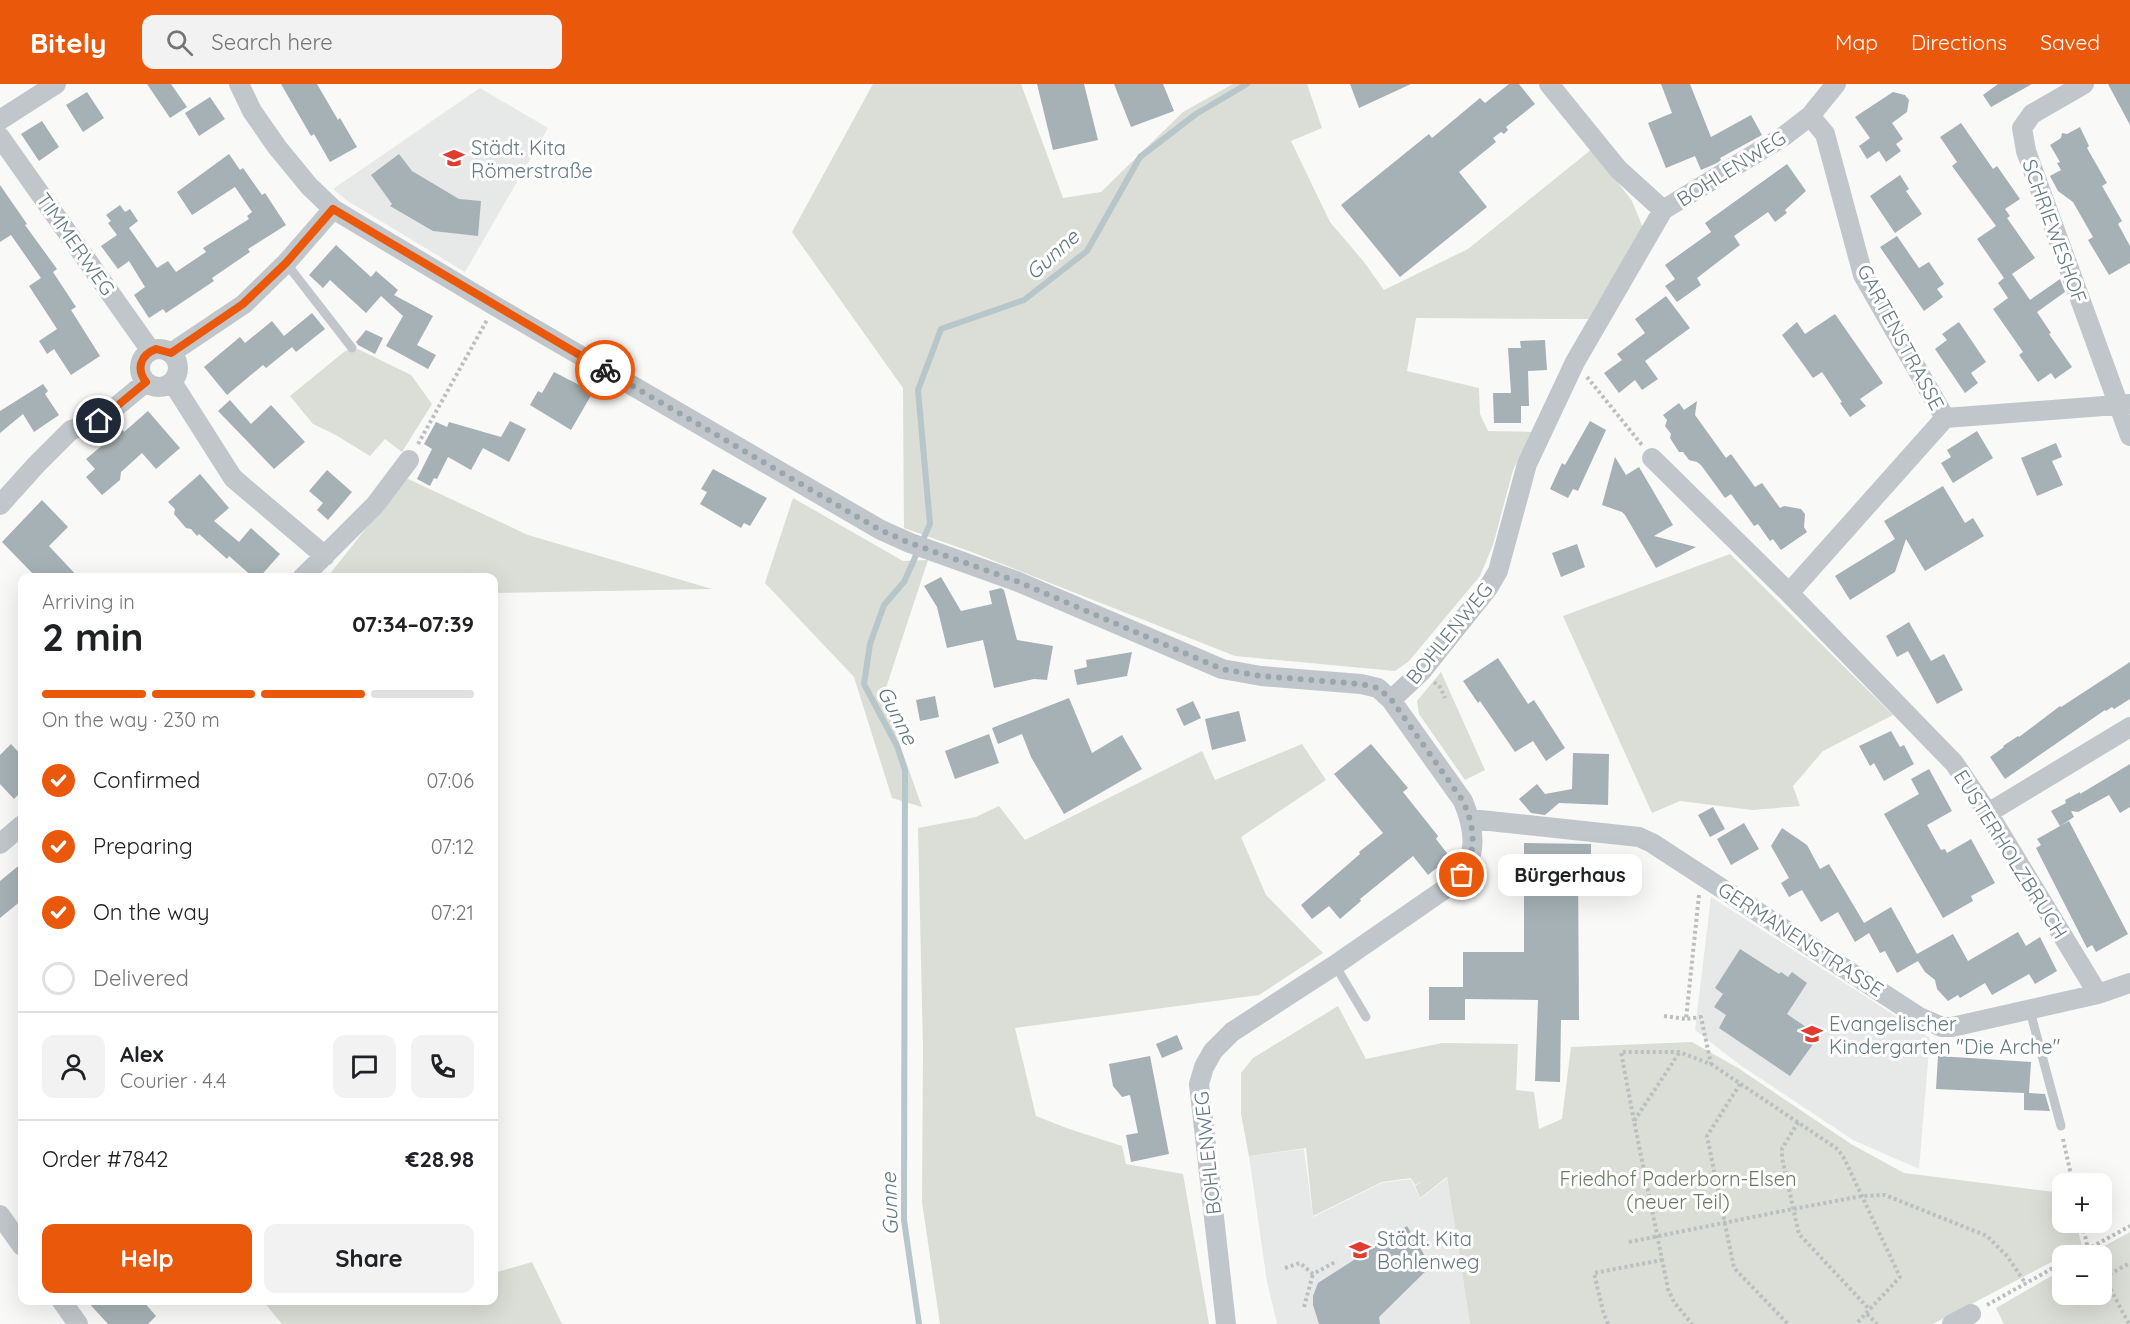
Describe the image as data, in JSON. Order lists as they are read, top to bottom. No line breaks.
{"streets":{"street":["BOHLENWEG","SCHRIEWESHOF","TIMMERWEG","GARTENSTRASSE","EUSTERHOLZBRUCH","GERMANENSTRASSE"]},"crossings":[["BOHLENWEG","GARTENSTRASSE"],["BOHLENWEG","GERMANENSTRASSE"],["SCHRIEWESHOF","GARTENSTRASSE"],["EUSTERHOLZBRUCH","GERMANENSTRASSE"]],"water":["Gunne"],"parks":["Friedhof Paderborn-Elsen (neuer Teil)"],"places":{"school or university":["Städt. Kita Römerstraße","Evangelischer Kindergarten \"Die Arche\"","Städt. Kita Bohlenweg"],"other":["Bürgerhaus"]},"page":{"header":"Bitely","search":"Search here","nav":["Map","Directions","Saved"],"heading":["2 min","Arriving in","07:34–07:39"],"panel":["Alex","Courier · 4.4","Order #7842","€28.98"],"bar":"On the way · 230 m","list":[["Confirmed","07:06"],["Preparing","07:12"],["On the way","07:21"],"Delivered"],"bubble":"Bürgerhaus","map_buttons":["+","−"],"buttons":["Help","Share"]}}
